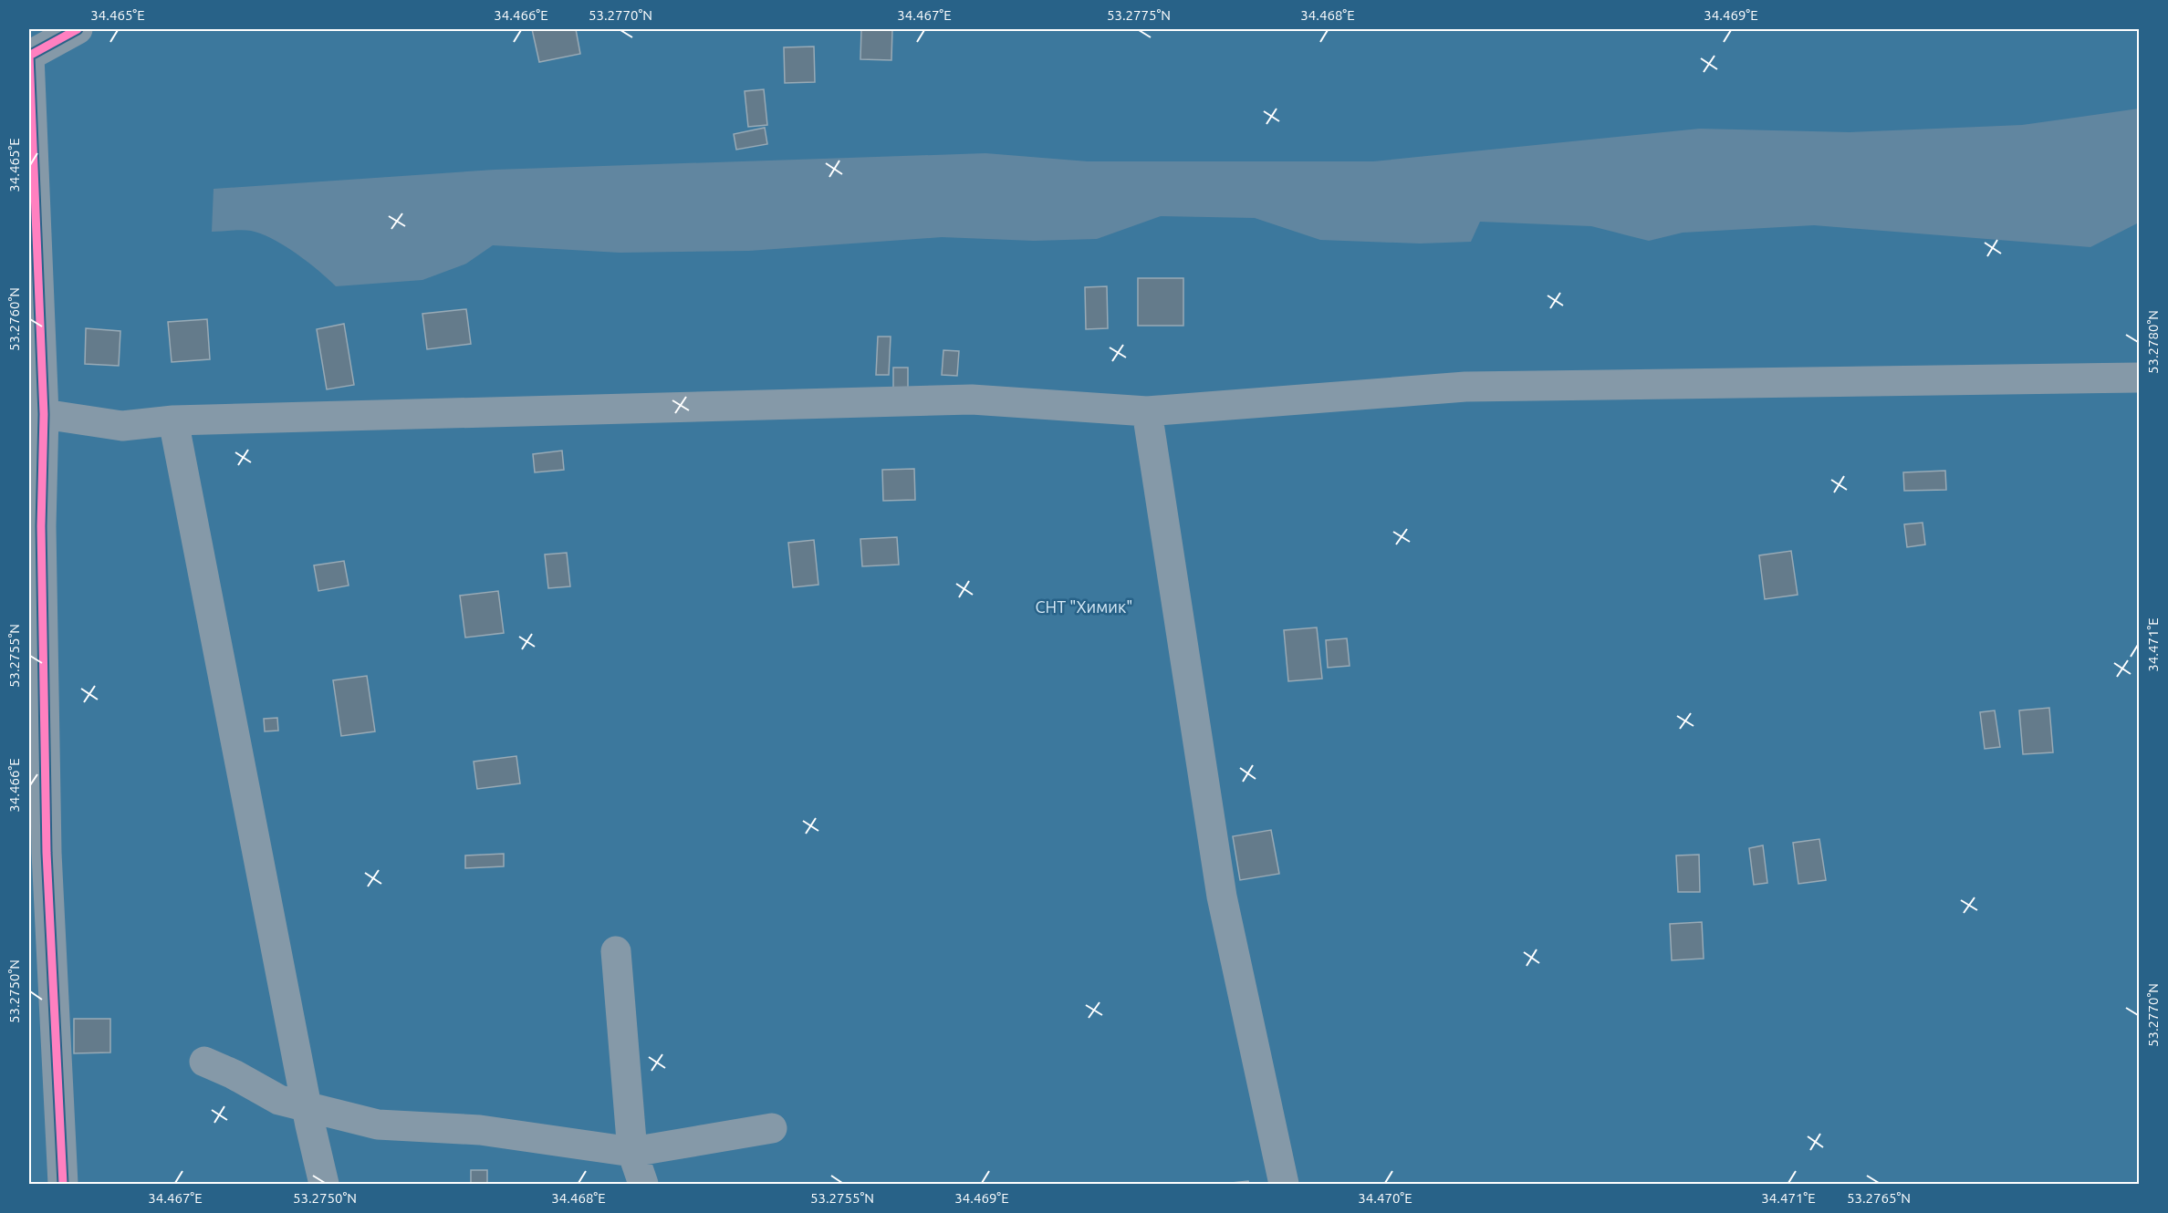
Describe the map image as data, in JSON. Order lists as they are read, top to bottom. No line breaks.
{"parks":["СНТ \"Химик\""],"coordinates":["34.465°E","34.466°E","53.2770°N","34.467°E","53.2775°N","34.468°E","34.469°E","53.2760°N","53.2780°N","34.471°E","53.2755°N","53.2750°N","34.470°E","53.2765°N"]}
